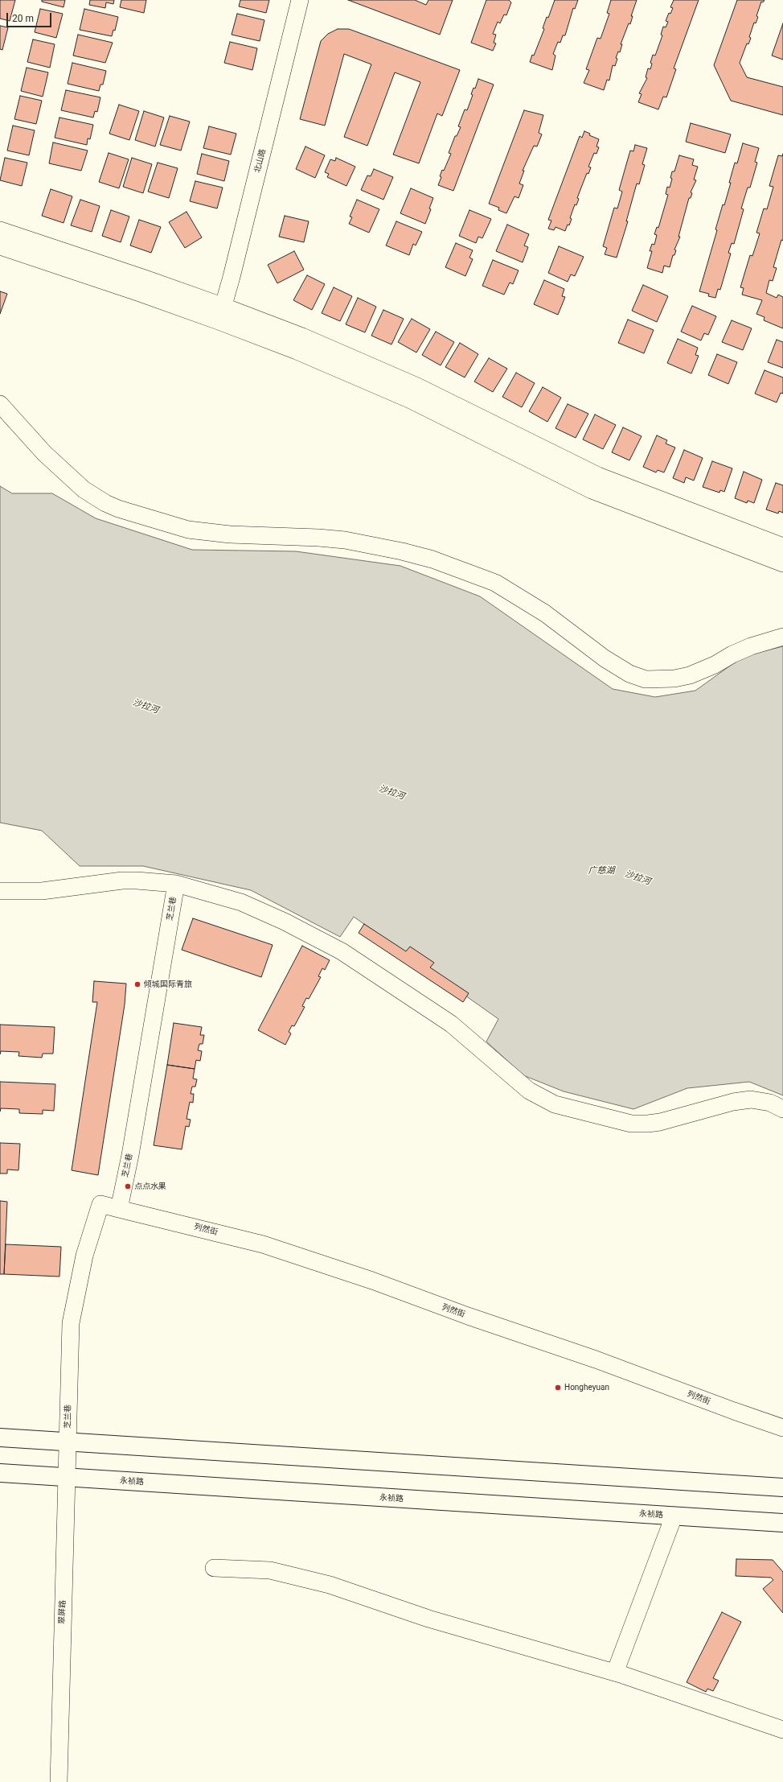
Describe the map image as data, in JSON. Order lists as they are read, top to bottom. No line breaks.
{"streets":{"main road":["永祯路"],"street":["北山路","芝兰巷","列然街","翠屏路"]},"crossings":[["芝兰巷","列然街"],["芝兰巷","翠屏路"],["永祯路","翠屏路"]],"water":["沙拉河","广慈湖"],"places":["倾城国际青旅","点点水果","Hongheyuan"],"scale_bar":"20 m"}
